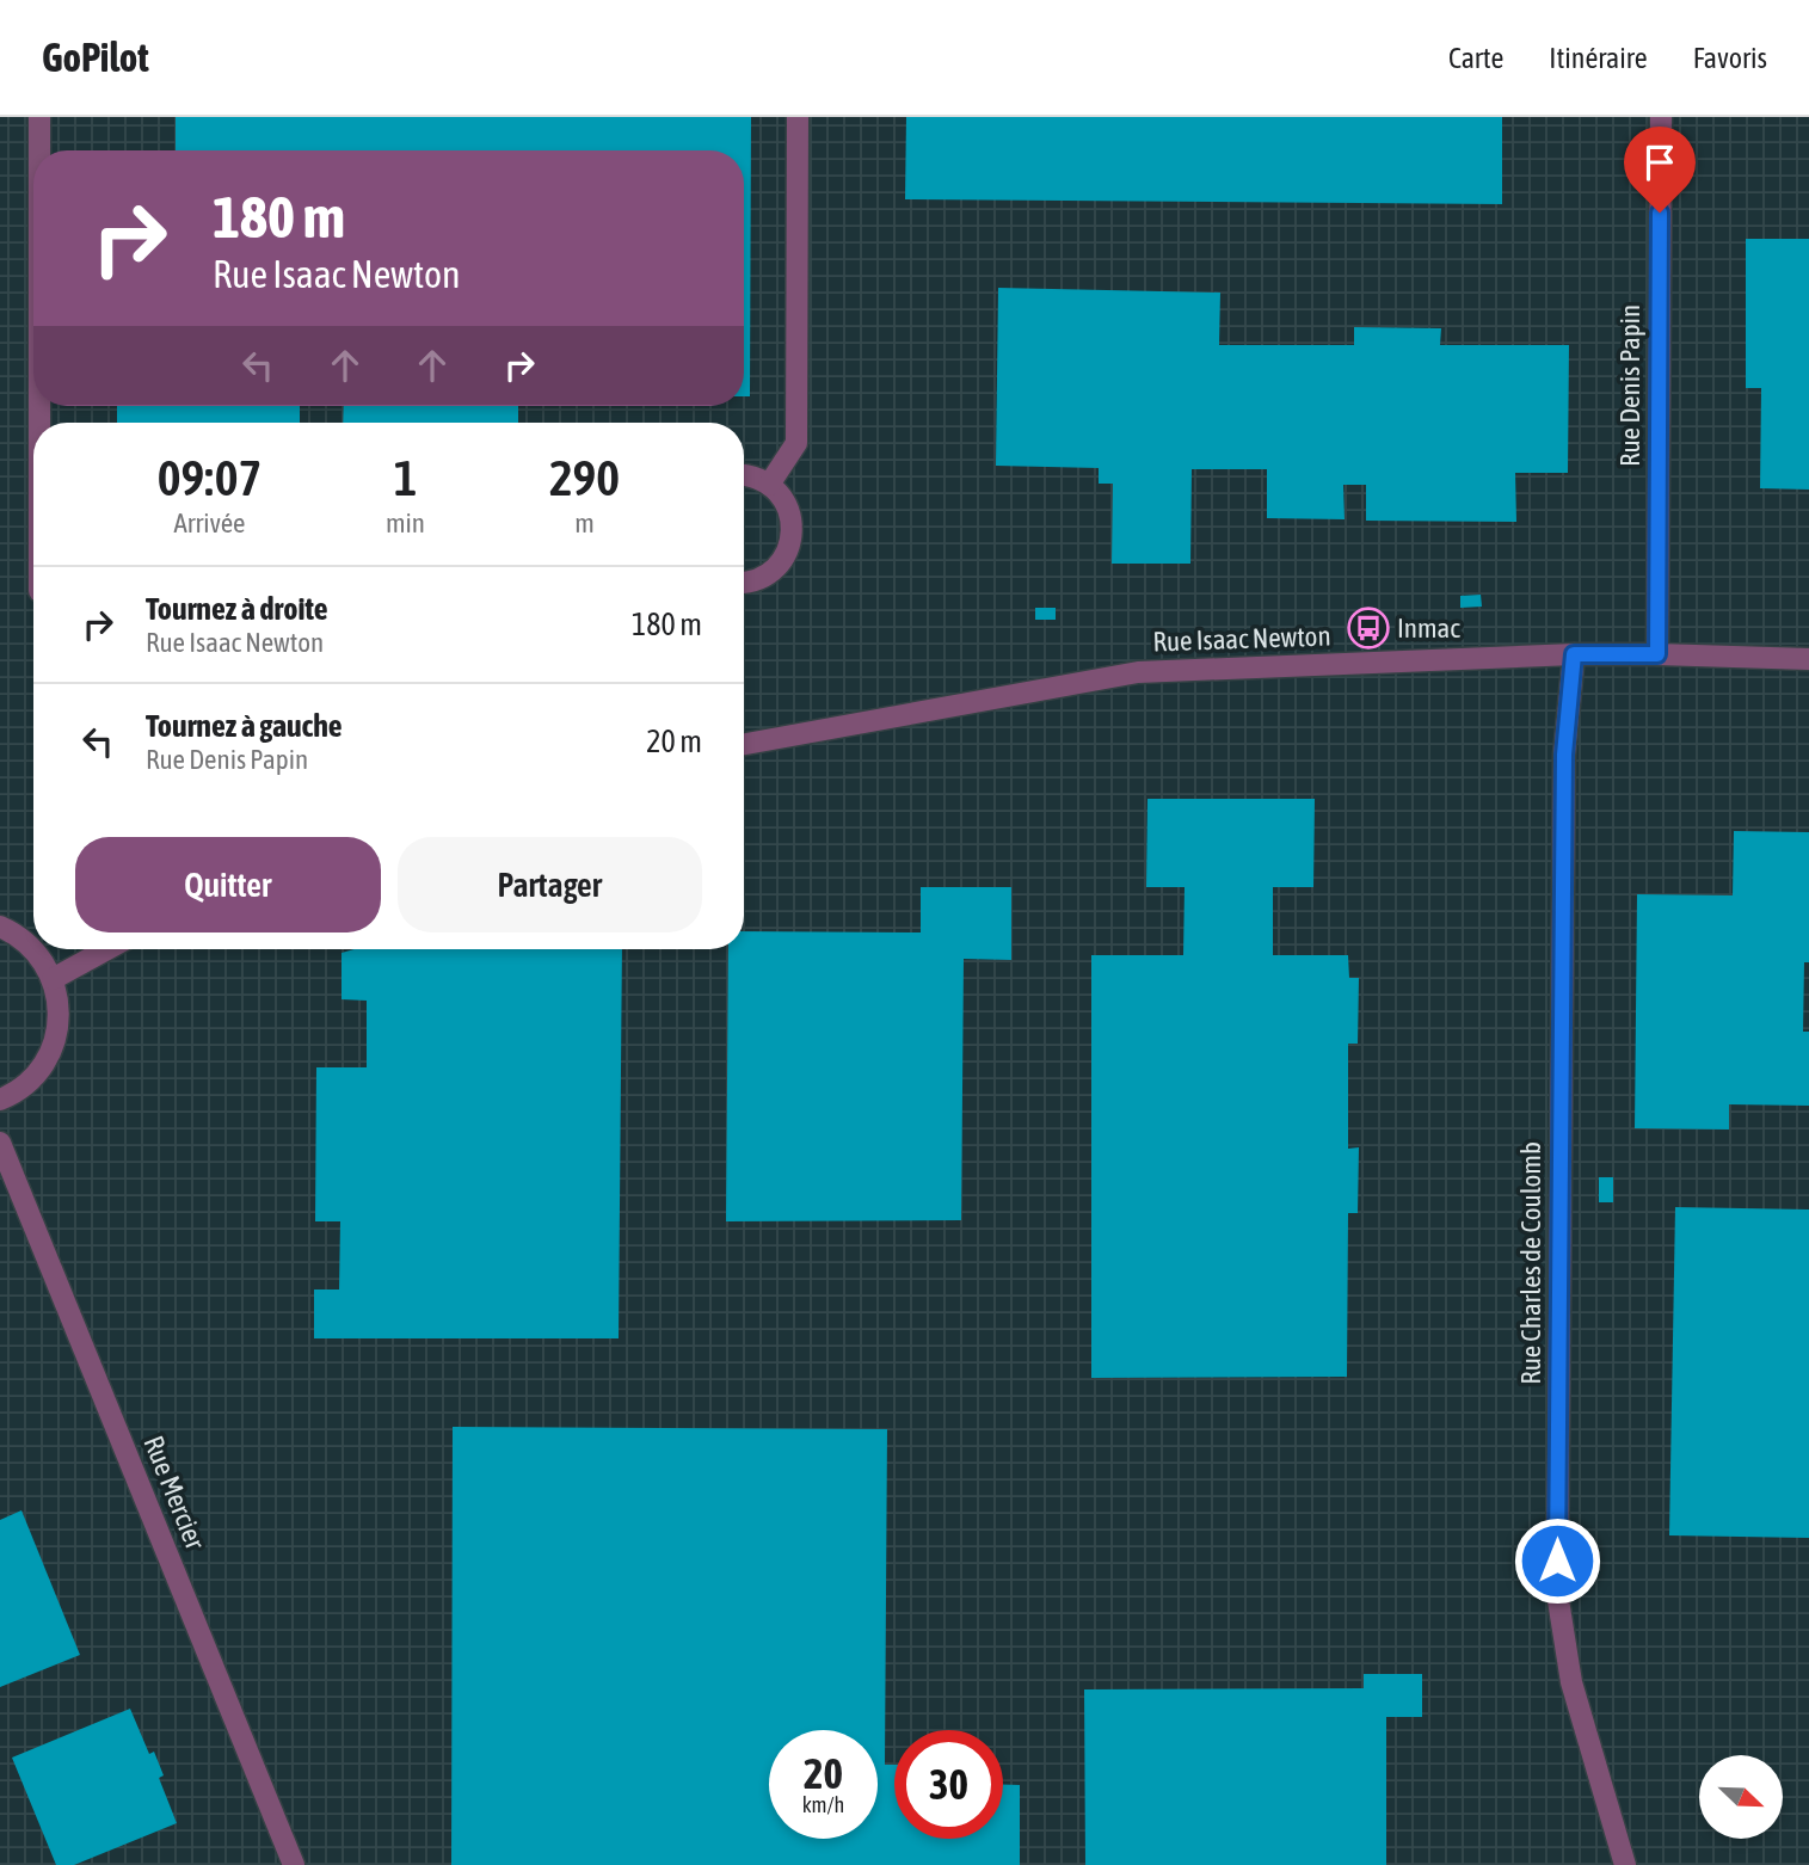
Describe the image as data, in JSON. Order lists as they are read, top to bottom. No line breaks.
{"streets":{"street":["Rue Denis Papin","Rue Isaac Newton","Rue Charles de Coulomb","Rue Mercier"]},"crossings":[["Rue Denis Papin","Rue Isaac Newton"],["Rue Isaac Newton","Rue Charles de Coulomb"]],"places":{"bus stop":["Inmac"]},"north":"bottom right","page":{"header":"GoPilot","nav":["Carte","Itinéraire","Favoris"],"turn":["180 m","Rue Isaac Newton"],"eta":["09:07","Arrivée","1","min","290","m"],"list":[{"name":"Tournez à droite","note":"Rue Isaac Newton","value":"180 m"},{"name":"Tournez à gauche","note":"Rue Denis Papin","value":"20 m"}],"buttons":["Quitter","Partager"],"speed":"20 km/h","limit":"30"}}
